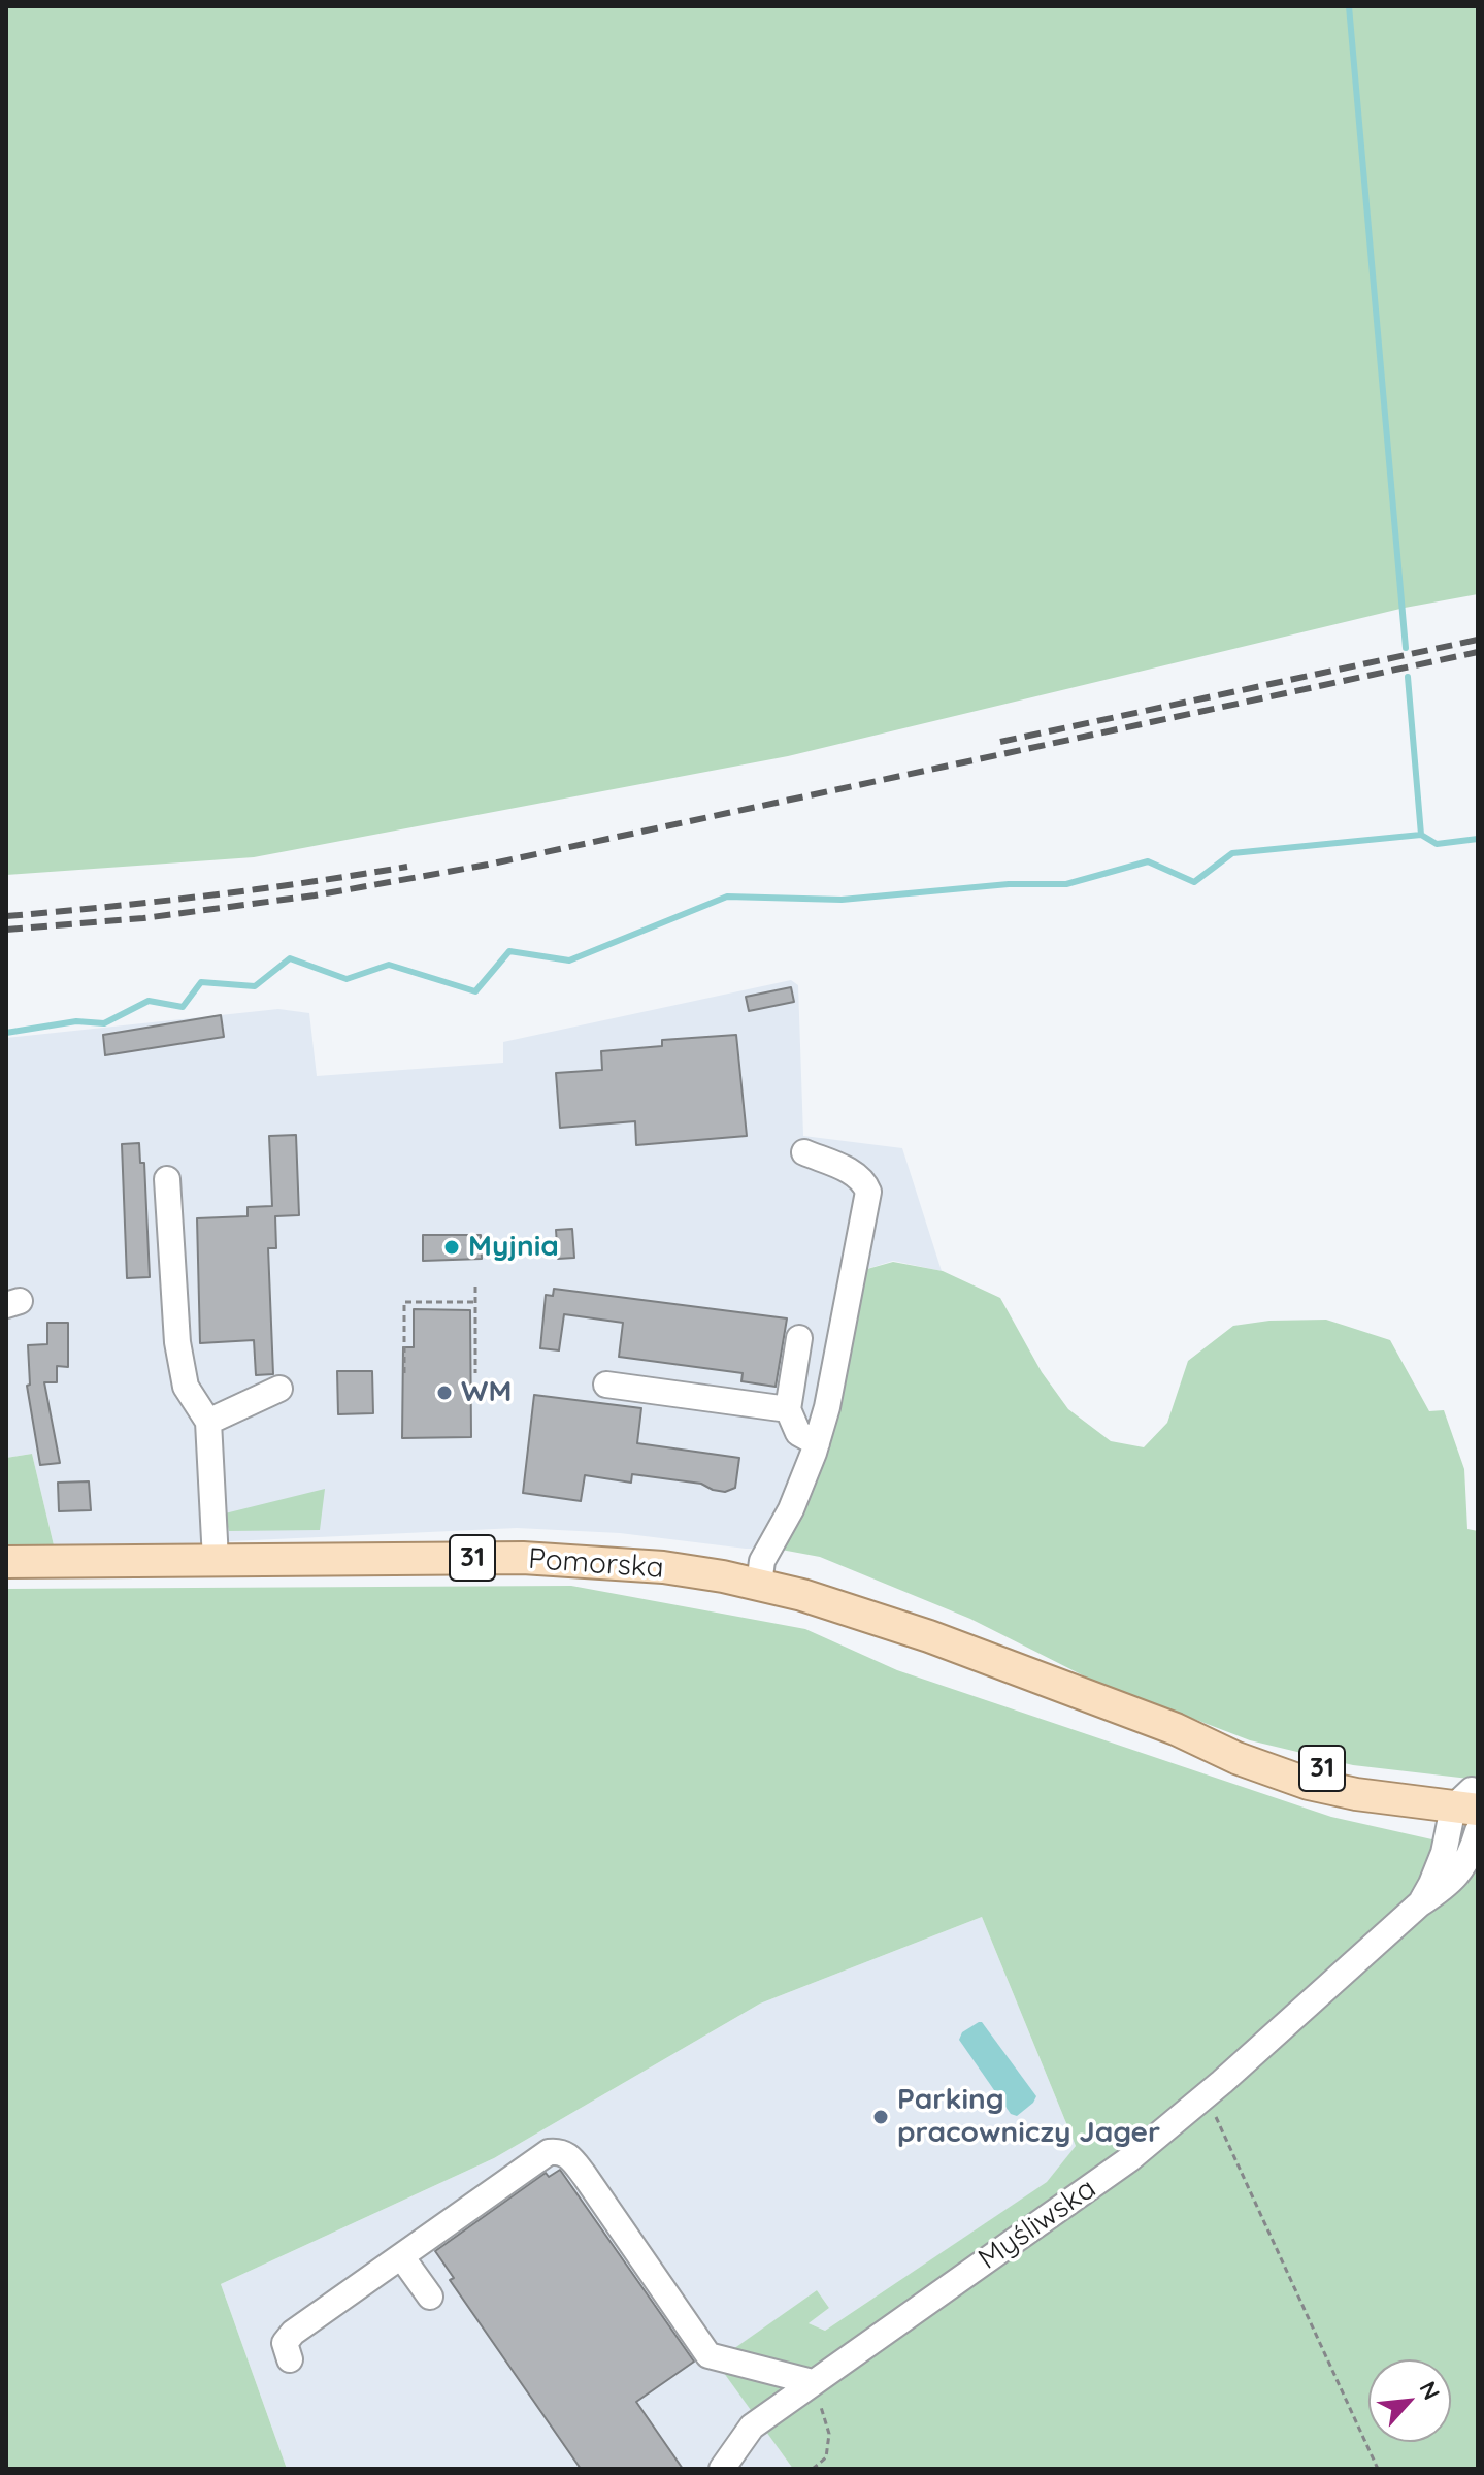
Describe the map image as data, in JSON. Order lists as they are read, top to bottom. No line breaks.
{"streets":{"main road":["31","Pomorska"],"street":["Myśliwska"]},"crossings":[["Pomorska","Myśliwska"]],"places":["Myjnia","WM","Parking pracowniczy Jager"],"north":"top right"}
